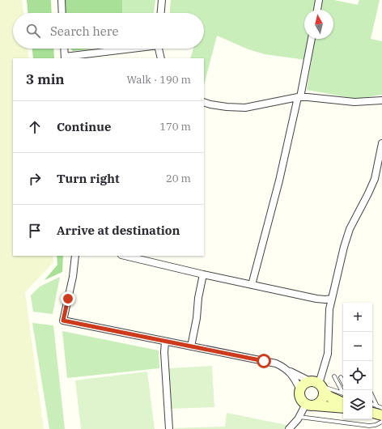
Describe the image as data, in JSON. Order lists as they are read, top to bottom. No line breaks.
{"north":"top","page":{"search":"Search here","heading":["3 min","Walk · 190 m"],"list":[["Continue","170 m"],["Turn right","20 m"],"Arrive at destination"],"map_buttons":["+","−"]}}
